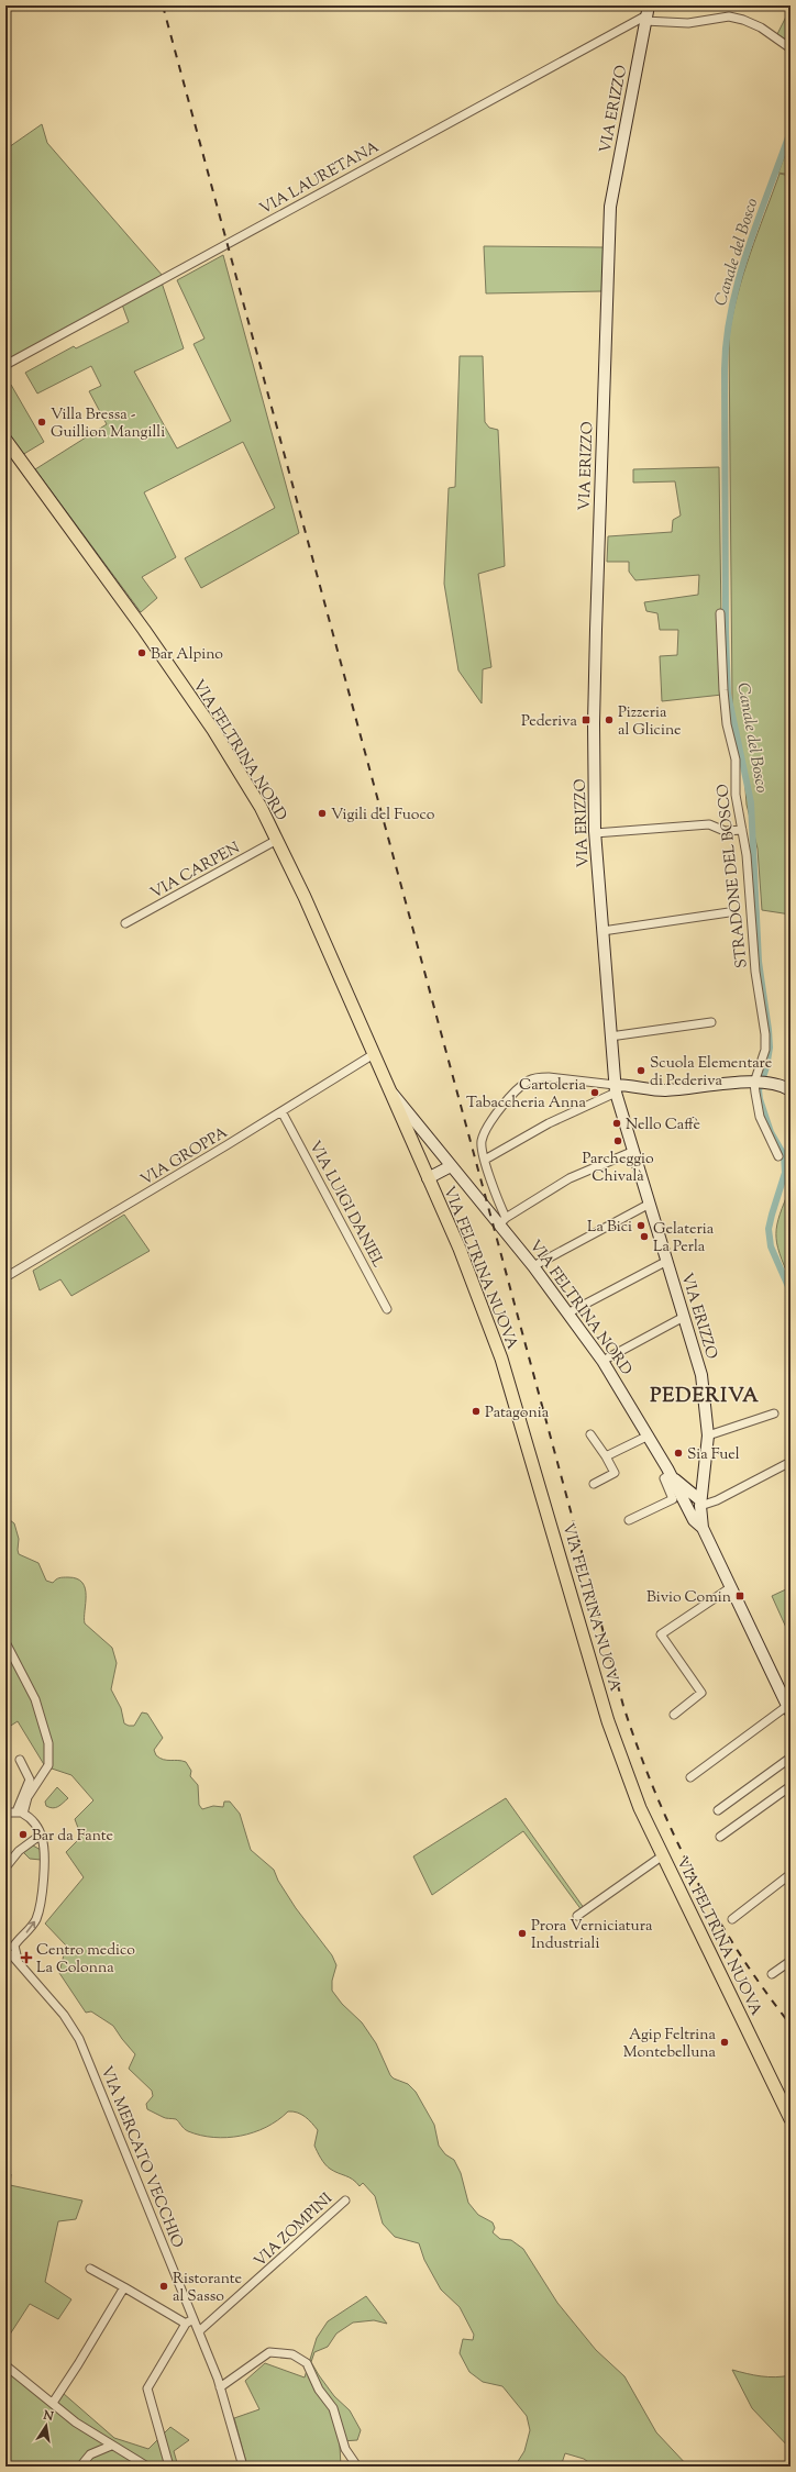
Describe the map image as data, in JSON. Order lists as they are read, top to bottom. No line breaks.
{"streets":{"main road":["VIA ERIZZO","VIA FELTRINA NORD","VIA FELTRINA NUOVA"],"street":["VIA LAURETANA","VIA CARPEN","STRADONE DEL BOSCO","VIA GROPPA","VIA LUIGI DANIEL","VIA MERCATO VECCHIO","VIA ZOMPINI"]},"crossings":[["VIA ERIZZO","VIA LAURETANA"],["VIA ERIZZO","VIA FELTRINA NORD"],["VIA FELTRINA NORD","VIA CARPEN"],["VIA FELTRINA NORD","VIA GROPPA"],["VIA FELTRINA NORD","VIA FELTRINA NUOVA"],["VIA GROPPA","VIA LUIGI DANIEL"],["VIA MERCATO VECCHIO","VIA ZOMPINI"]],"districts":["PEDERIVA"],"water":["Canale del Bosco"],"places":{"other":["Villa Bressa - Guillion Mangilli","Bar Alpino","Pizzeria al Glicine","Vigili del Fuoco","Scuola Elementare di Pederiva","Cartoleria Tabaccheria Anna","Nello Caffè","Parcheggio Chivalà","La Bici","Gelateria La Perla","Patagonia","Sia Fuel","Bar da Fante","Prora Verniciatura Industriali","Agip Feltrina Montebelluna","Ristorante al Sasso"],"transit":["Pederiva","Bivio Comin"],"health":["Centro medico La Colonna"]},"north":"top"}
